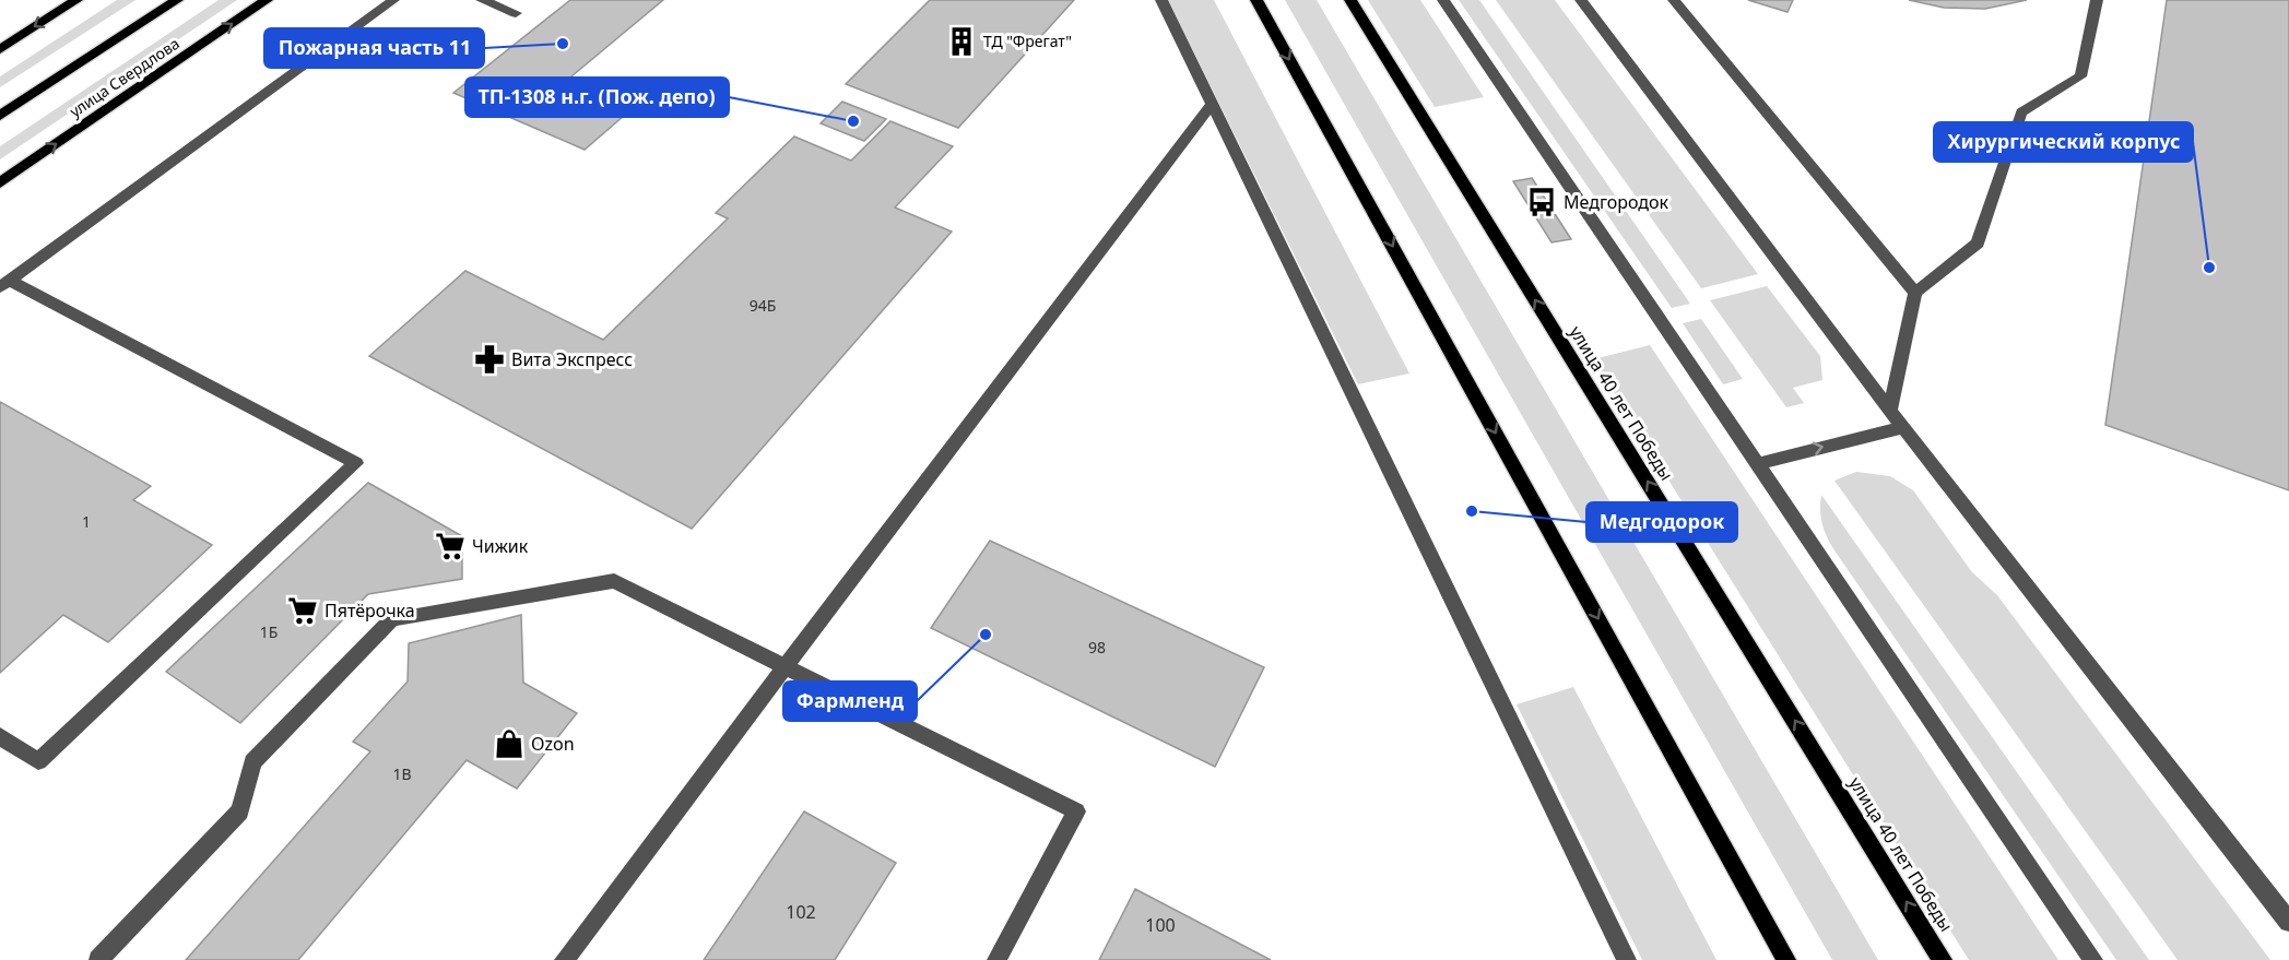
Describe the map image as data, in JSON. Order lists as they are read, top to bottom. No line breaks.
{"streets":{"main road":["улица Свердлова","улица 40 лет Победы"]},"places":{"building":["ТД \"Фрегат\""],"other":["Пожарная часть 11","ТП-1308 н.г. (Пож. депо)","Хирургический корпус","Медгодорок","Фармленд"],"bus stop":["Медгородок"],"pharmacy":["Вита Экспресс"],"supermarket":["Чижик","Пятёрочка"],"shop":["Ozon"]},"house_numbers":["94Б","1","1Б","98","1В","102","100"]}
